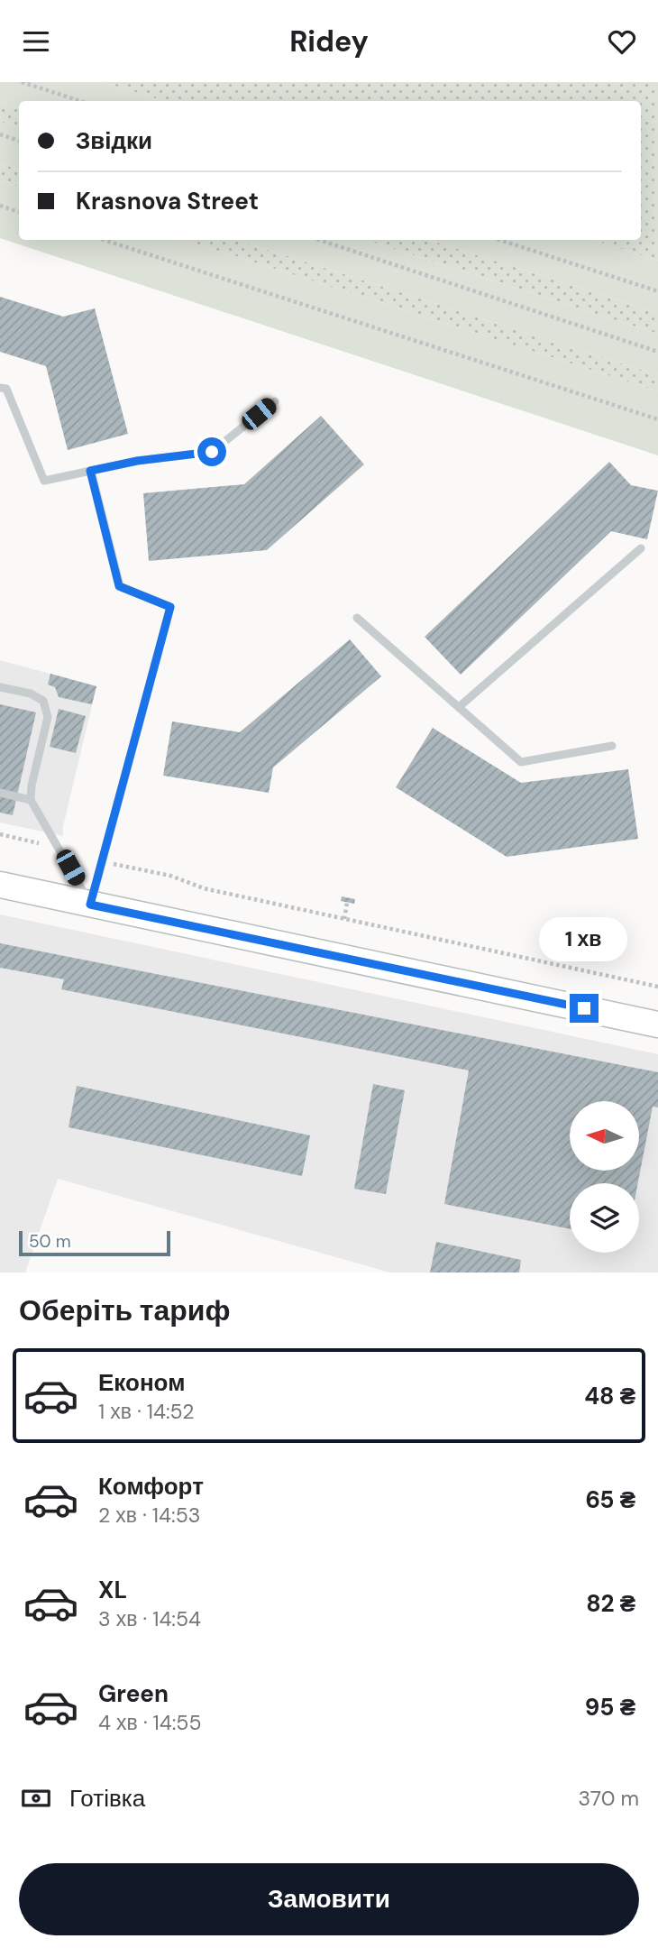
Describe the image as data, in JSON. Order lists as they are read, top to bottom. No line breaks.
{"scale_bar":"50 m","north":"left","page":{"header":"Ridey","banner":["Звідки","Krasnova Street"],"bubble":"1 хв","scale":"50 m","heading":"Оберіть тариф","list":[{"name":"Економ","note":"1 хв · 14:52","value":"48 ₴"},{"name":"Комфорт","note":"2 хв · 14:53","value":"65 ₴"},{"name":"XL","note":"3 хв · 14:54","value":"82 ₴"},{"name":"Green","note":"4 хв · 14:55","value":"95 ₴"}],"pay":["Готівка","370 m"],"buttons":"Замовити"}}
